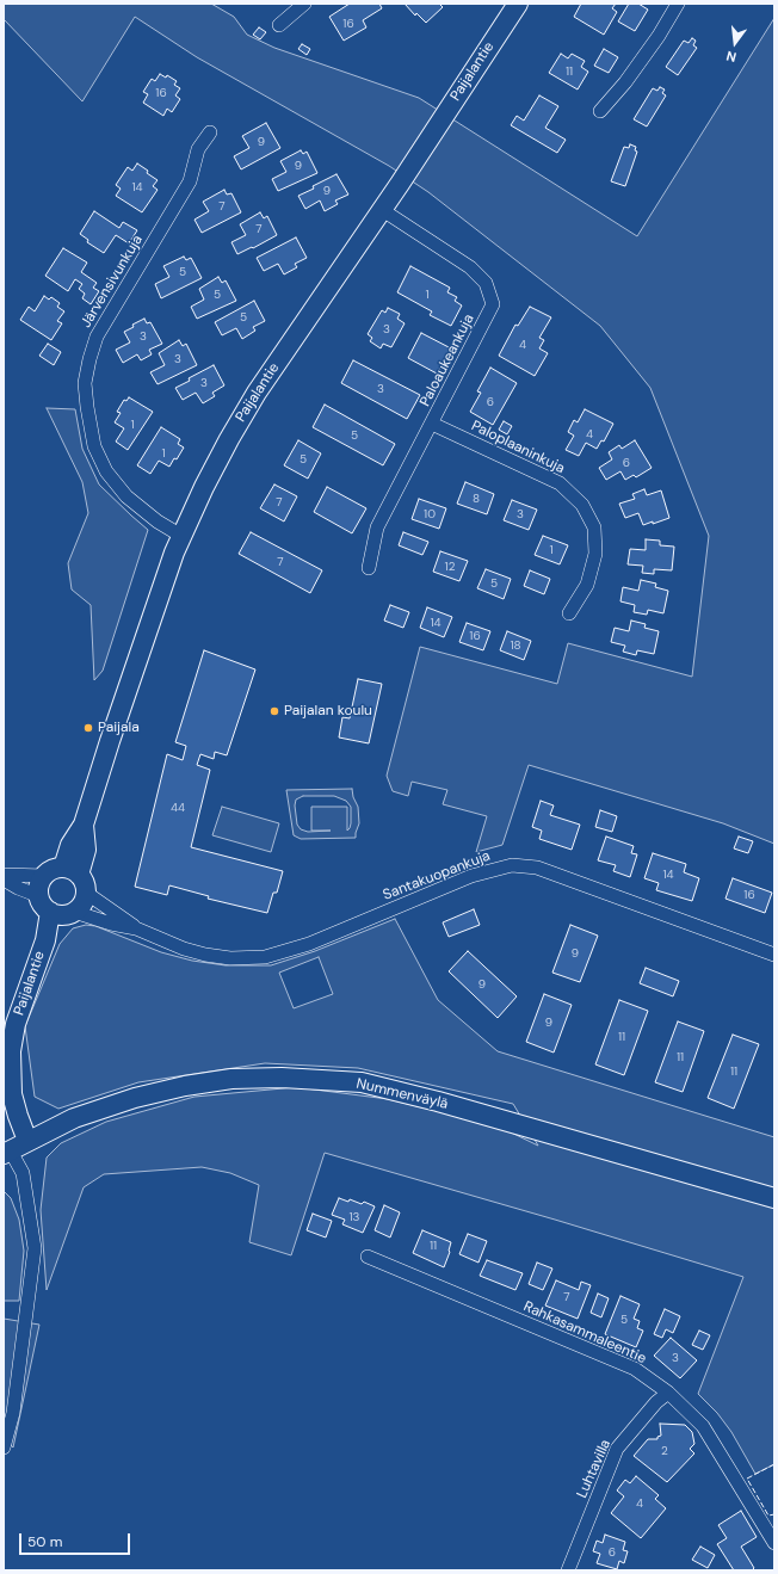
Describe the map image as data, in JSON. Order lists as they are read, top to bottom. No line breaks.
{"streets":{"street":["Paijalantie","Järvensivunkuja","Paloaukeankuja","Paloplaaninkuja","Santakuopankuja","Nummenväylä","Rahkasammaleentie","Luhtavilla"]},"crossings":[["Paijalantie","Järvensivunkuja"],["Paijalantie","Paloaukeankuja"],["Paijalantie","Santakuopankuja"],["Paijalantie","Nummenväylä"],["Paloaukeankuja","Paloplaaninkuja"],["Rahkasammaleentie","Luhtavilla"]],"places":["Paijalan koulu","Paijala"],"house_numbers":["16","11","16","9","9","14","9","7","7","5","5","1","5","3","3","4","3","3","3","6","1","4","5","1","5","6","8","7","10","3","1","7","12","5","14","16","18","44","14","16","9","9","9","11","11","11","13","11","7","5","3","2","4","6"],"scale_bar":"50 m","north":"bottom"}
